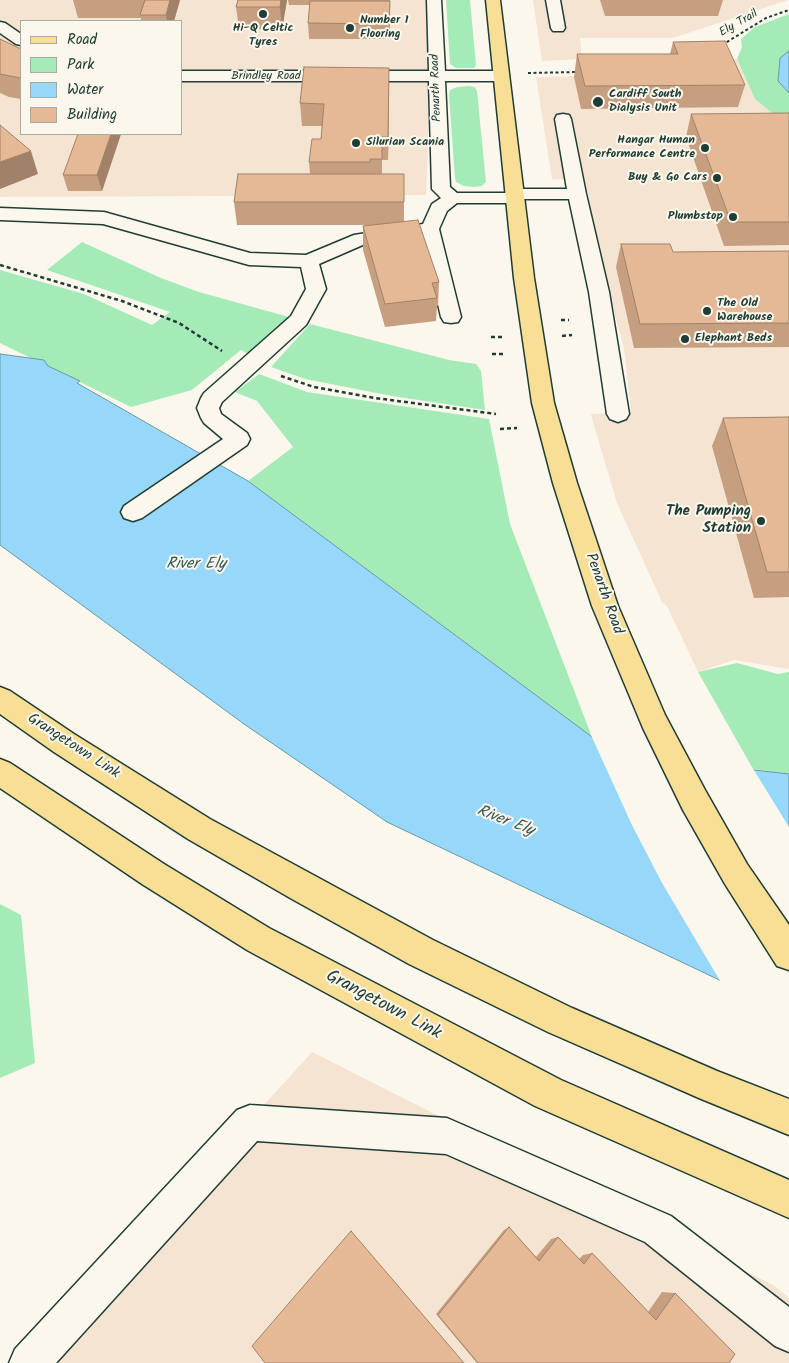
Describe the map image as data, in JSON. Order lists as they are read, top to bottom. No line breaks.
{"streets":{"main road":["Penarth Road","Grangetown Link"],"street":["Brindley Road"],"path":["Ely Trail"]},"crossings":[["Brindley Road","Penarth Road"]],"water":["River Ely"],"places":["Hi-Q Celtic Tyres","Number 1 Flooring","Cardiff South Dialysis Unit","Silurian Scania","Hangar Human Performance Centre","Buy & Go Cars","Plumbstop","The Old Warehouse","Elephant Beds","The Pumping Station"],"legend":["Road","Park","Water","Building"]}
